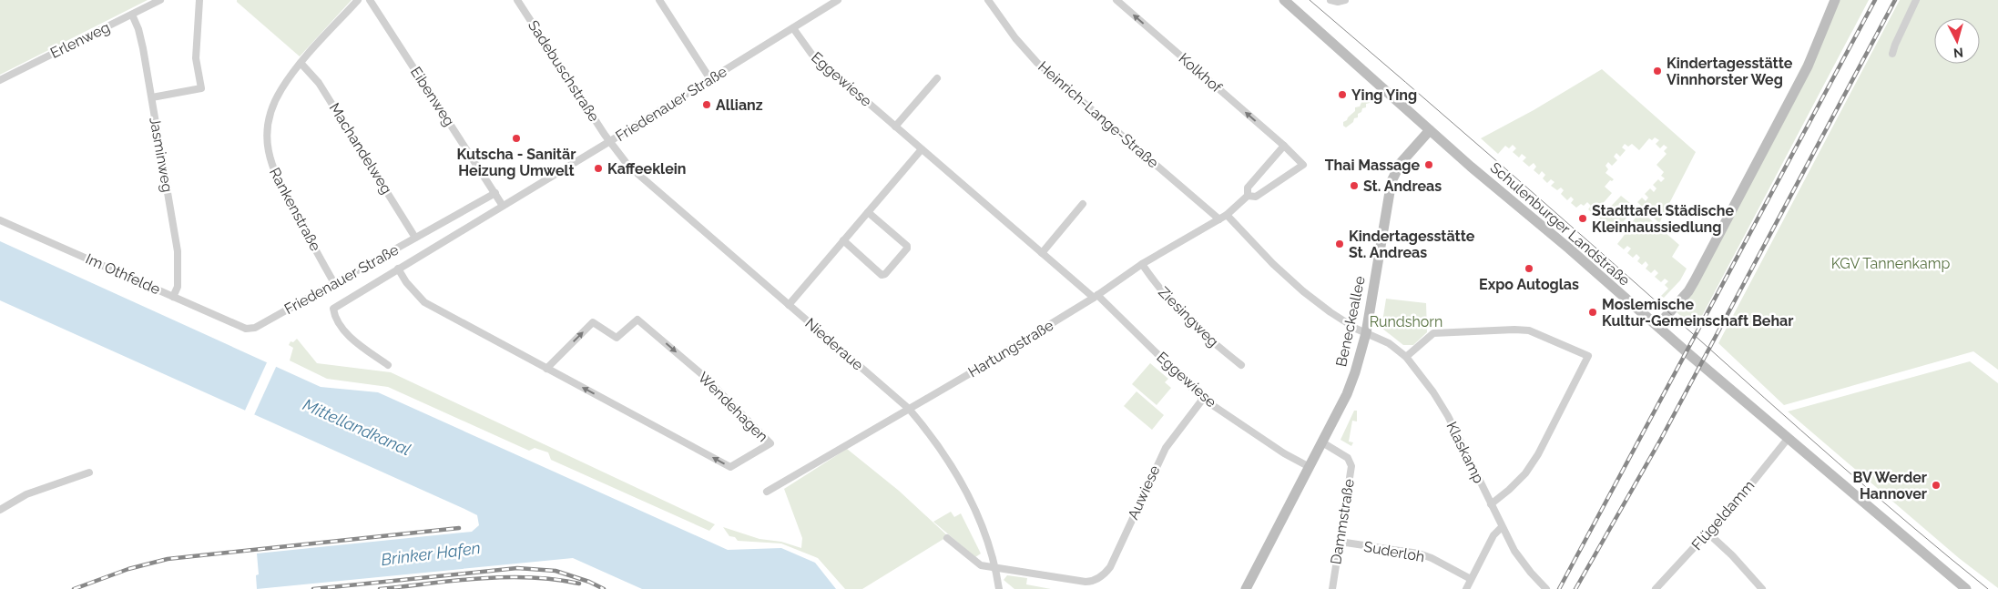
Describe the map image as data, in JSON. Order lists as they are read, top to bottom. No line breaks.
{"streets":{"main road":["Schulenburger Landstraße","Beneckeallee"],"street":["Erlenweg","Sadebuschstraße","Kolkhof","Eggewiese","Eibenweg","Friedenauer Straße","Heinrich-Lange-Straße","Machandelweg","Jasminweg","Rankenstraße","Im Othfelde","Ziesingweg","Niederaue","Hartungstraße","Wendehagen","Klaskamp","Auwiese","Flügeldamm","Dammstraße","Suderloh"]},"crossings":[["Erlenweg","Jasminweg"],["Sadebuschstraße","Friedenauer Straße"],["Sadebuschstraße","Niederaue"],["Kolkhof","Hartungstraße"],["Eggewiese","Friedenauer Straße"],["Eggewiese","Beneckeallee"],["Eggewiese","Hartungstraße"],["Eggewiese","Auwiese"],["Eibenweg","Friedenauer Straße"],["Friedenauer Straße","Machandelweg"],["Friedenauer Straße","Rankenstraße"],["Friedenauer Straße","Im Othfelde"],["Friedenauer Straße","Niederaue"],["Friedenauer Straße","Wendehagen"],["Heinrich-Lange-Straße","Hartungstraße"],["Machandelweg","Rankenstraße"],["Jasminweg","Im Othfelde"],["Schulenburger Landstraße","Beneckeallee"],["Schulenburger Landstraße","Flügeldamm"],["Ziesingweg","Hartungstraße"],["Beneckeallee","Klaskamp"],["Beneckeallee","Dammstraße"],["Niederaue","Hartungstraße"],["Niederaue","Auwiese"],["Hartungstraße","Klaskamp"],["Dammstraße","Suderloh"]],"one_way":["Kolkhof"],"water":["Mittellandkanal","Brinker Hafen"],"parks":["KGV Tannenkamp","Rundshorn"],"places":["Kindertagesstätte Vinnhorster Weg","Ying Ying","Allianz","Kutscha - Sanitär Heizung Umwelt","Thai Massage","Kaffeeklein","St. Andreas","Stadttafel Städische Kleinhaussiedlung","Kindertagesstätte St. Andreas","Expo Autoglas","Moslemische Kultur-Gemeinschaft Behar","BV Werder Hannover"],"north":"bottom"}
